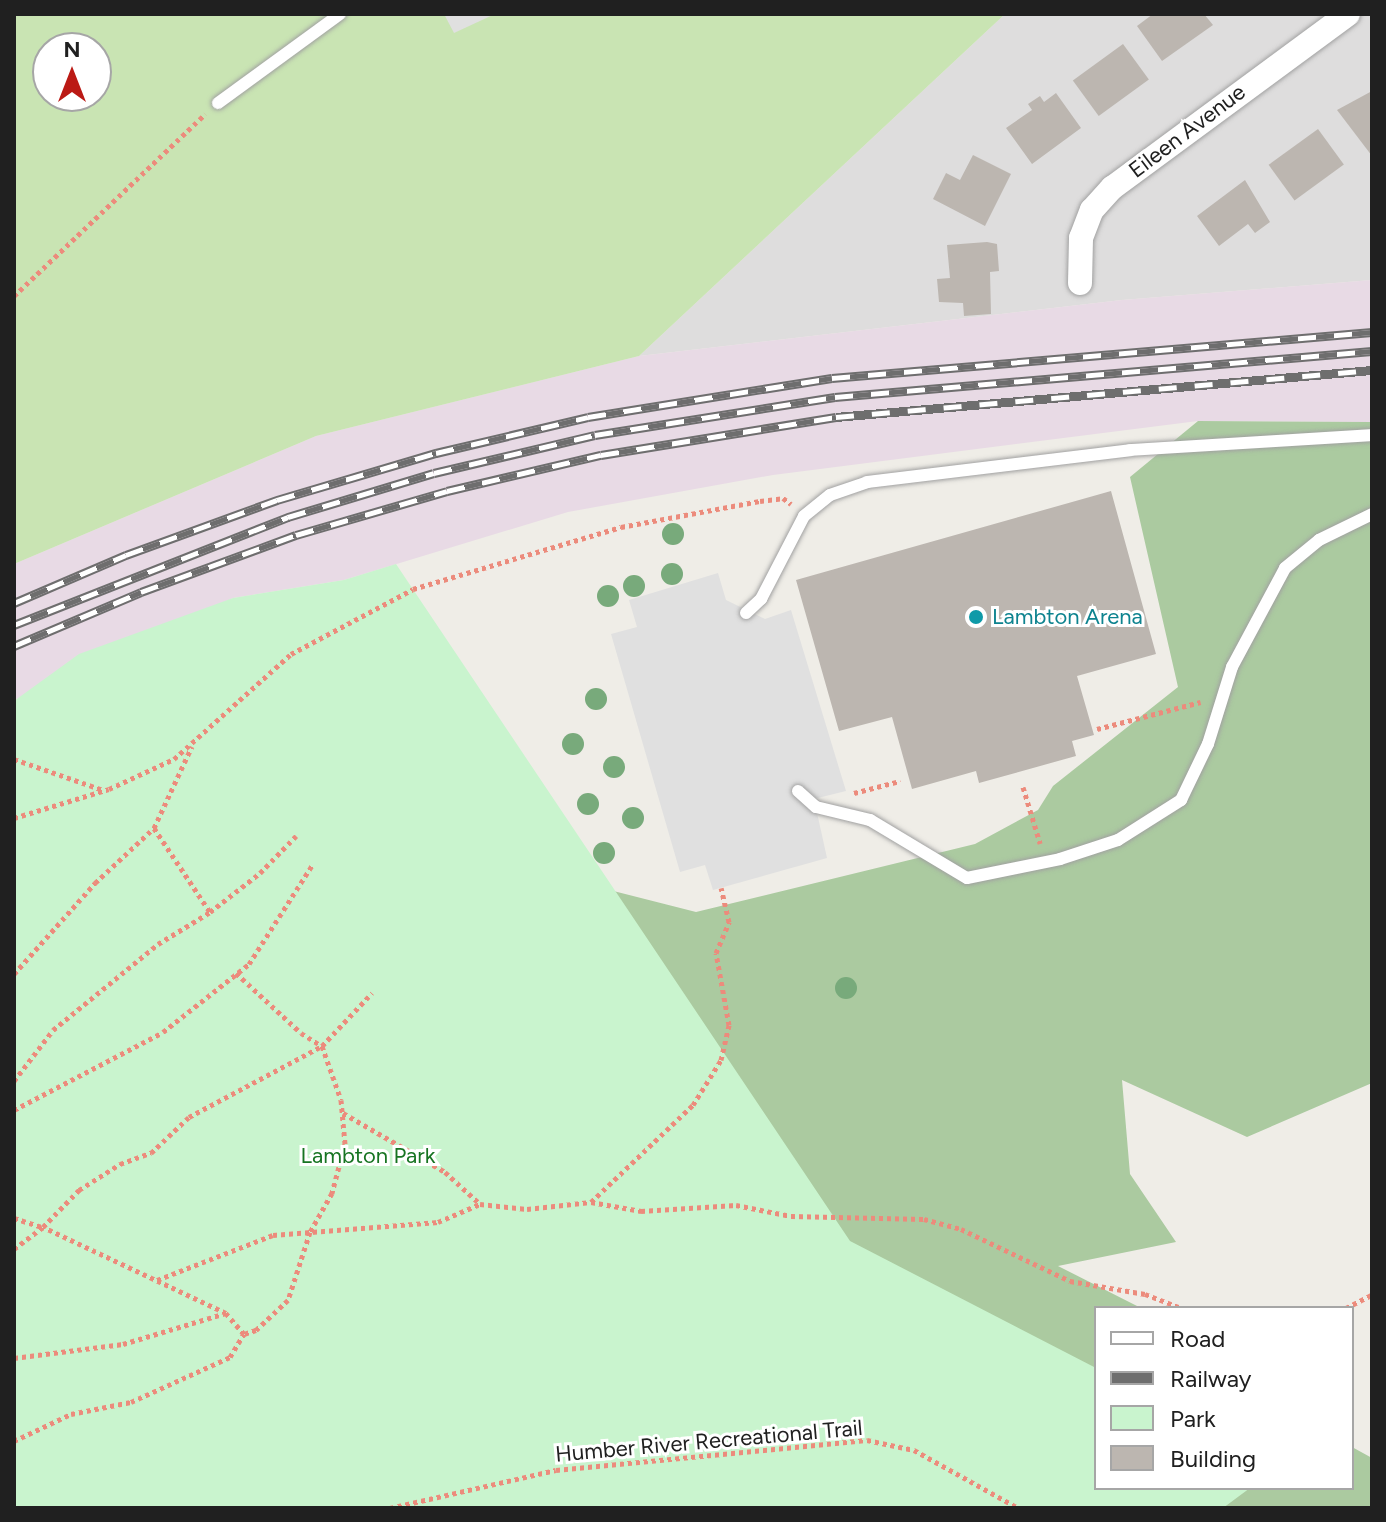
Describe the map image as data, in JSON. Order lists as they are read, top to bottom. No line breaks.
{"streets":{"street":["Eileen Avenue"],"path":["Humber River Recreational Trail"]},"parks":["Lambton Park"],"places":["Lambton Arena"],"legend":["Road","Railway","Park","Building"],"north":"top"}
